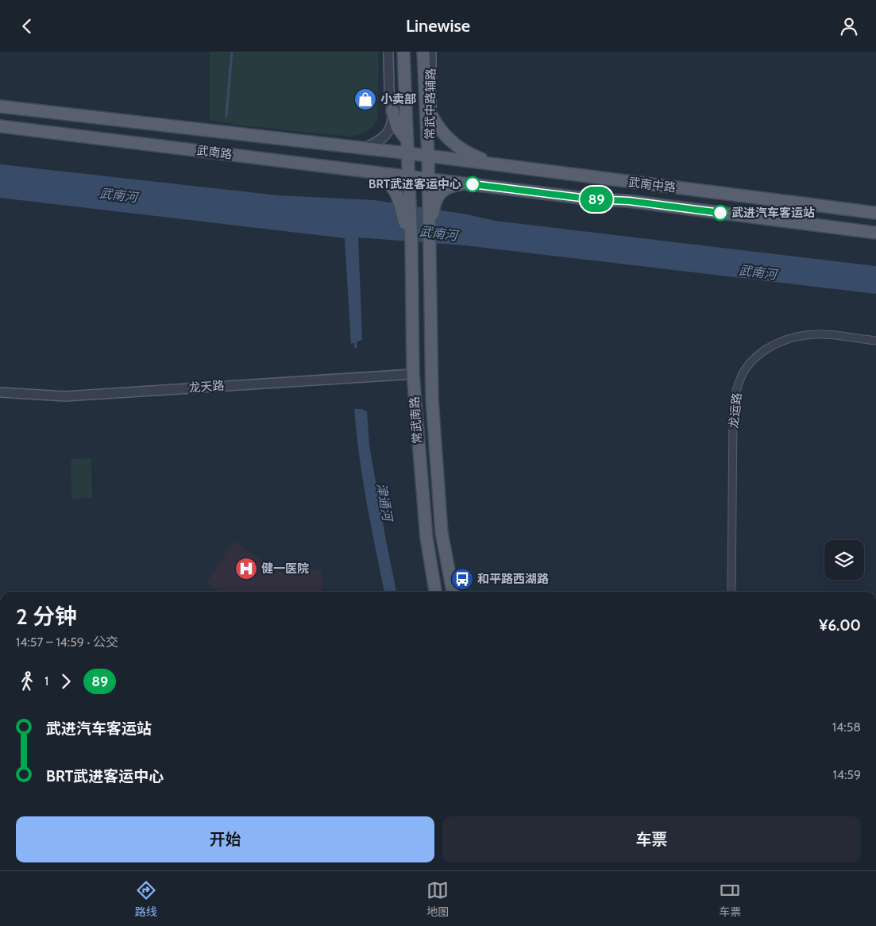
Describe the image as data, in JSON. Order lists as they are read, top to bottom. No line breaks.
{"streets":{"main road":["武南路","武南中路","常武南路"],"street":["常武中路辅路","龙天路","龙运路"]},"crossings":[["常武中路辅路","武南路"],["常武中路辅路","武南中路"],["武南路","武南中路"],["龙天路","常武南路"]],"water":["武南河","津通河"],"places":{"shop":["小卖部"],"other":["BRT武进客运中心","武进汽车客运站"],"hospital":["健一医院"],"bus stop":["和平路西湖路"]},"lines":["bus line 89"],"page":{"header":"Linewise","on_map":"89","heading":["2 分钟","14:57 – 14:59 · 公交","¥6.00"],"legs":["1","89"],"list":[{"name":"武进汽车客运站","value":"14:58"},{"name":"BRT武进客运中心","value":"14:59"}],"buttons":["开始","车票"],"tabs":["路线","地图","车票"]}}
